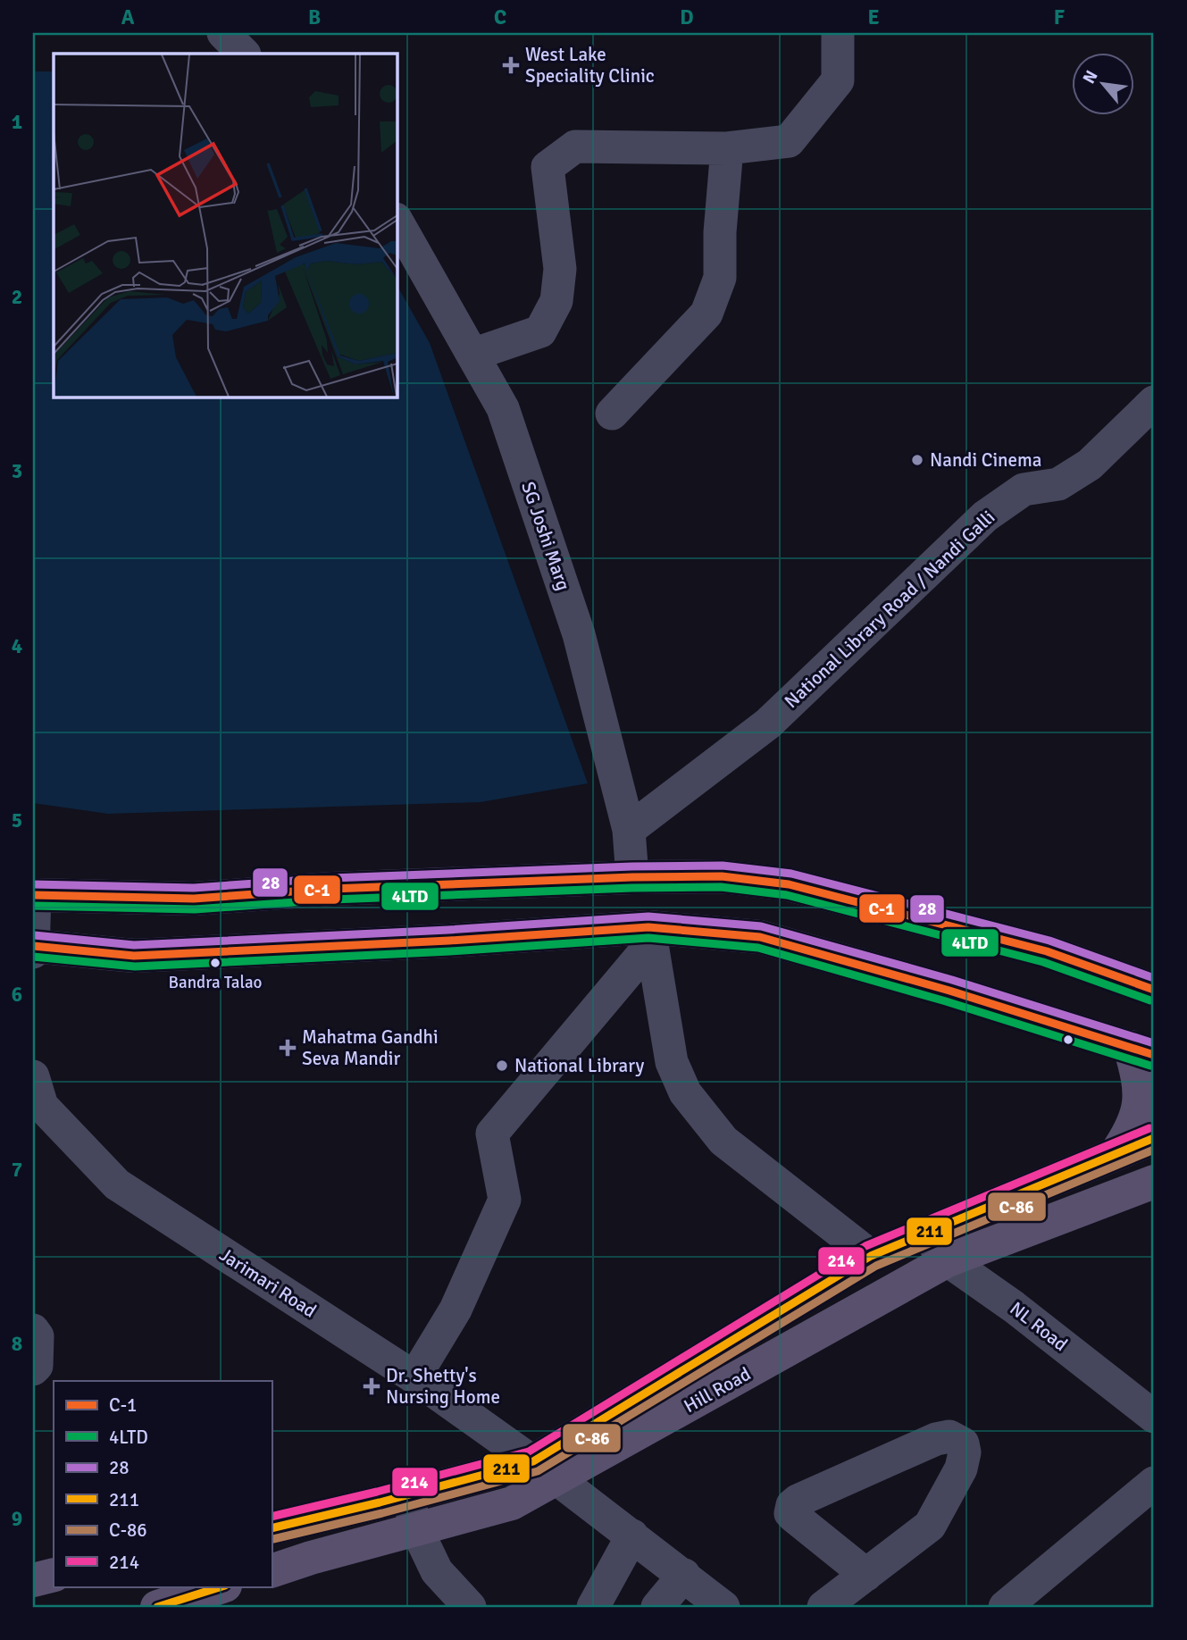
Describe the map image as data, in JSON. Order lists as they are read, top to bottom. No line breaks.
{"streets":{"main road":["Hill Road"],"street":["SG Joshi Marg","National Library Road / Nandi Galli","Jarimari Road","NL Road"]},"crossings":[["SG Joshi Marg","National Library Road / Nandi Galli"],["Jarimari Road","Hill Road"],["NL Road","Hill Road"]],"places":{"health":["West Lake Speciality Clinic","Mahatma Gandhi Seva Mandir","Dr. Shetty's Nursing Home"],"other":["Nandi Cinema","Bandra Talao","National Library"]},"lines":["transit line 28","transit line C-1","transit line 4LTD","transit line 214","transit line 211","transit line C-86"],"legend":["C-1","4LTD","28","211","C-86","214"],"north":"top left","grid":{"columns":["A","B","C","D","E","F"],"rows":["1","2","3","4","5","6","7","8","9"]}}
